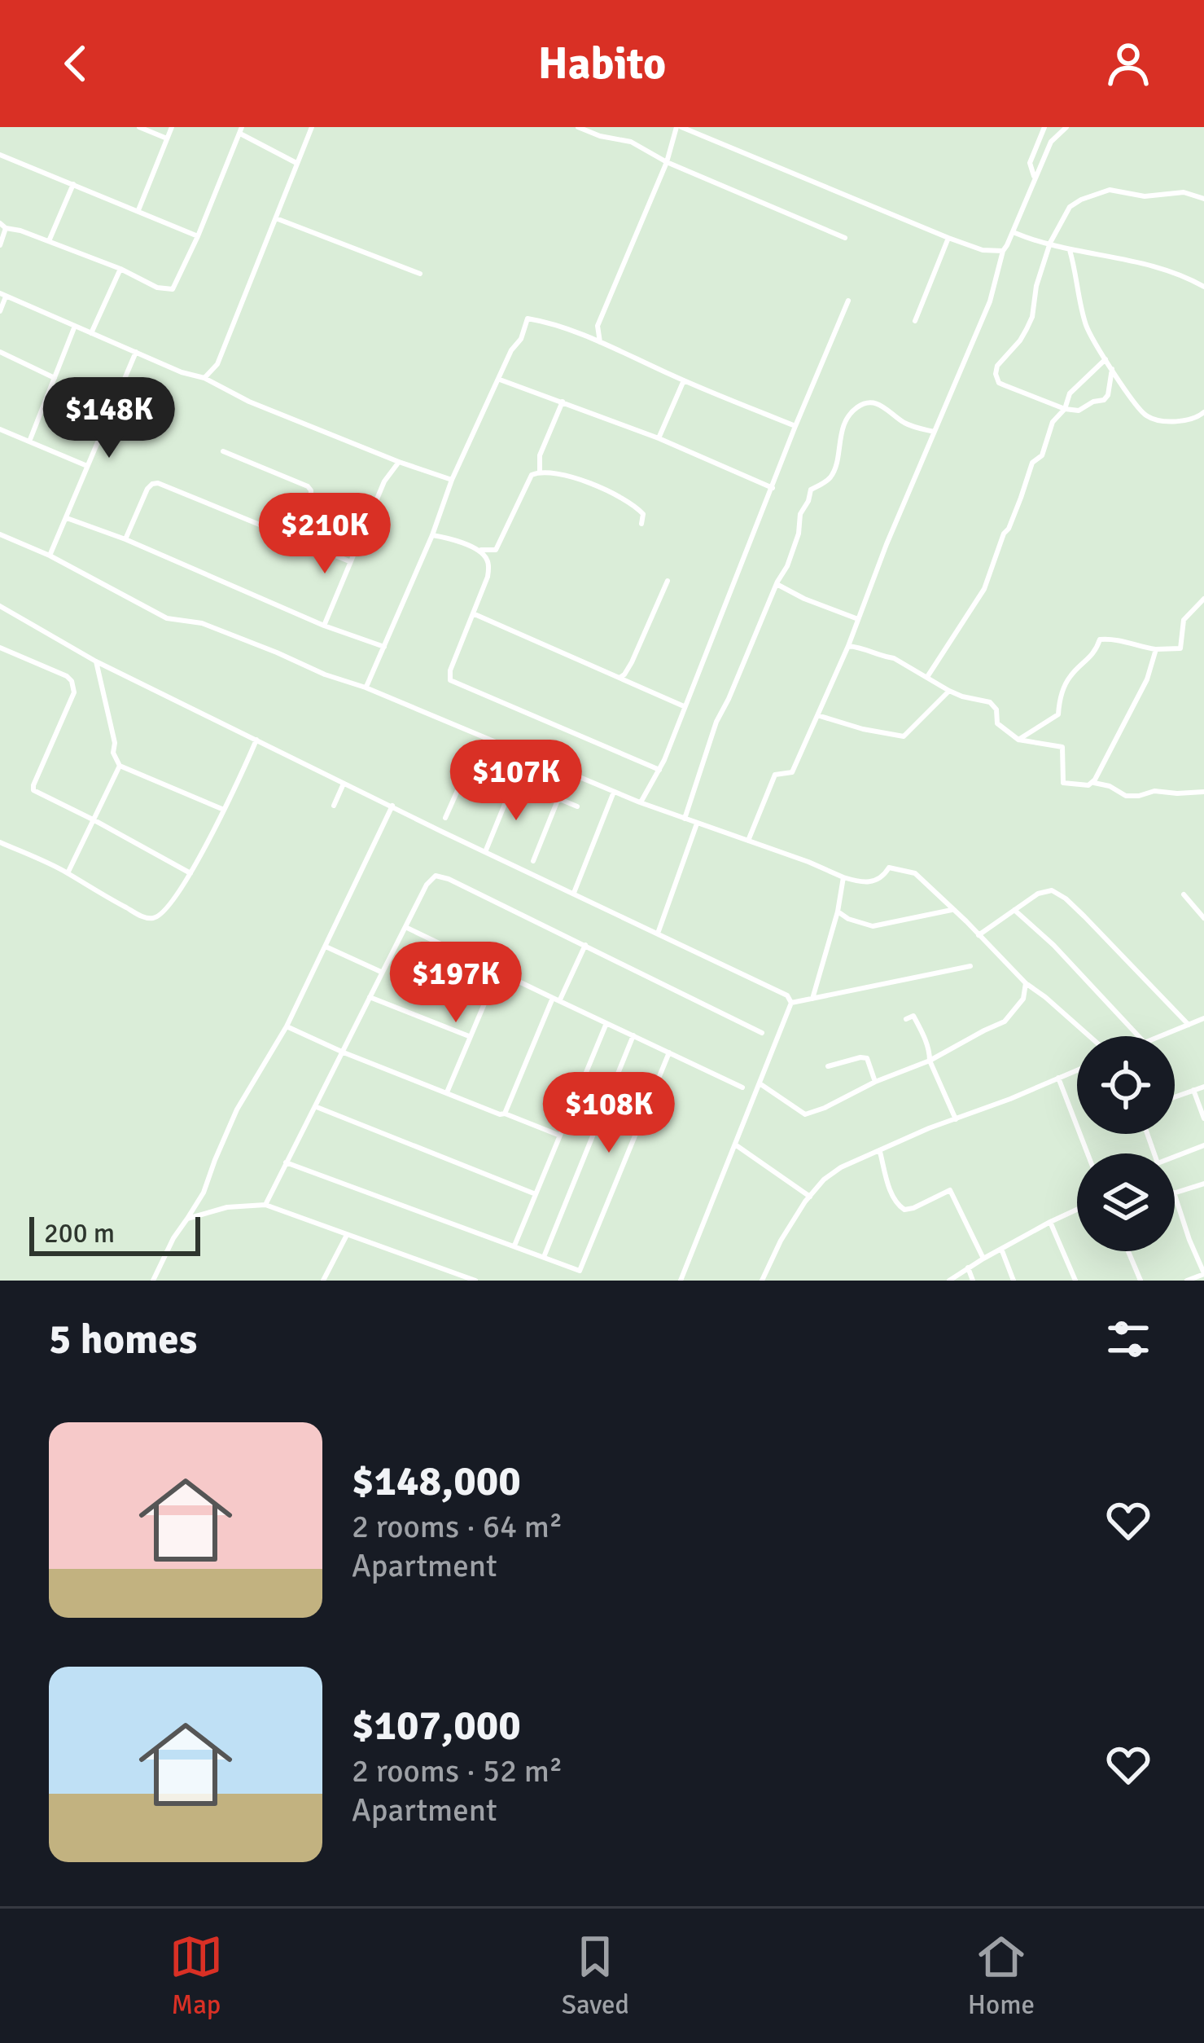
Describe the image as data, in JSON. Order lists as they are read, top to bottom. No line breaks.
{"scale_bar":"200 m","page":{"header":"Habito","price":["$148K","$210K","$107K","$197K","$108K"],"scale":"200 m","heading":"5 homes","list":[{"name":"$148,000","note":"2 rooms · 64 m² · Apartment"},{"name":"$107,000","note":"2 rooms · 52 m² · Apartment"}],"tabs":["Map","Saved","Home"]}}
